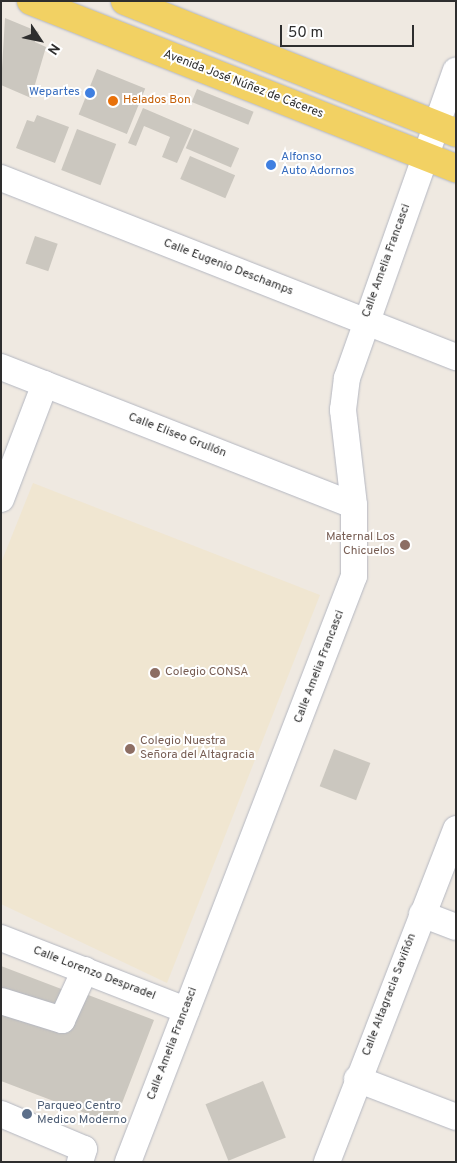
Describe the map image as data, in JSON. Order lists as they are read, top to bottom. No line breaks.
{"streets":{"main road":["Avenida José Núñez de Cáceres"],"street":["Calle Amelia Francasci","Calle Eugenio Deschamps","Calle Eliseo Grullón","Calle Lorenzo Despradel","Calle Altagracia Saviñón"]},"crossings":[["Avenida José Núñez de Cáceres","Calle Amelia Francasci"],["Calle Amelia Francasci","Calle Eugenio Deschamps"],["Calle Amelia Francasci","Calle Eliseo Grullón"],["Calle Amelia Francasci","Calle Lorenzo Despradel"]],"places":["Wepartes","Helados Bon","Alfonso Auto Adornos","Maternal Los Chicuelos","Colegio CONSA","Colegio Nuestra Señora del Altagracia","Parqueo Centro Medico Moderno"],"scale_bar":"50 m","north":"bottom right"}
